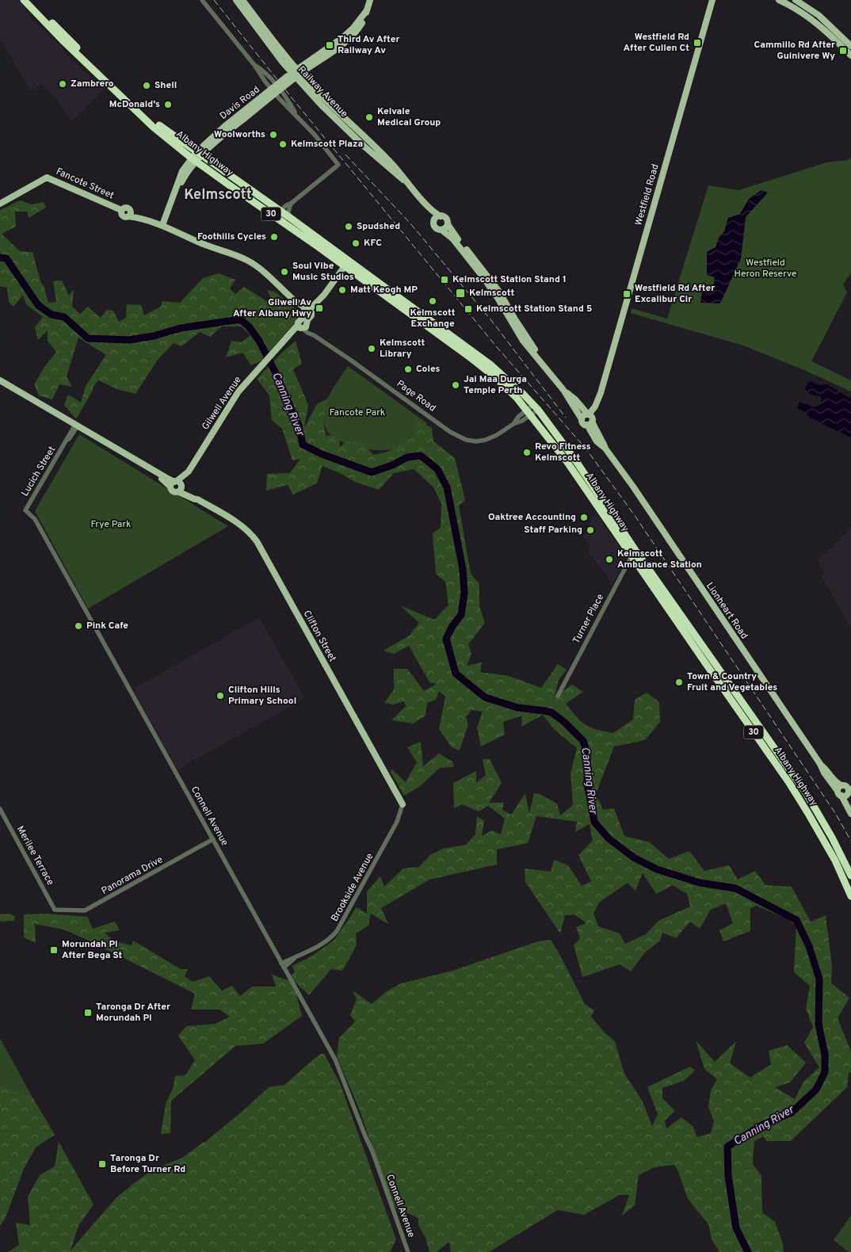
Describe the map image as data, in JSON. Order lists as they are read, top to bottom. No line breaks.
{"streets":{"highway":["Albany Highway","30"],"main road":["Railway Avenue","Davis Road","Fancote Street","Westfield Road","Gilwell Avenue","Lionheart Road","Clifton Street"],"street":["Page Road","Lucich Street","Turner Place","Connell Avenue","Merilee Terrace","Panorama Drive","Brookside Avenue"]},"crossings":[["Railway Avenue","Davis Road"],["Railway Avenue","Westfield Road"],["Railway Avenue","Lionheart Road"],["Davis Road","Albany Highway"],["Albany Highway","Page Road"],["Albany Highway","Turner Place"],["Westfield Road","Lionheart Road"],["Page Road","Gilwell Avenue"],["Gilwell Avenue","Clifton Street"],["Lucich Street","Clifton Street"],["Lucich Street","Connell Avenue"],["Clifton Street","Brookside Avenue"],["Connell Avenue","Panorama Drive"],["Connell Avenue","Brookside Avenue"],["Merilee Terrace","Panorama Drive"]],"districts":["Kelmscott"],"water":["Canning River"],"parks":["Westfield Heron Reserve","Fancote Park","Frye Park"],"places":{"transit":["Westfield Rd After Cullen Ct","Third Av After Railway Av","Cammillo Rd After Guinivere Wy","Kelmscott Station Stand 1","Kelmscott","Westfield Rd After Excalibur Cir","Gilwell Av After Albany Hwy","Kelmscott Station Stand 5","Morundah Pl After Bega St","Taronga Dr After Morundah Pl","Taronga Dr Before Turner Rd"],"other":["Zambrero","Shell","McDonald's","Kelvale Medical Group","Woolworths","Kelmscott Plaza","Spudshed","Foothills Cycles","KFC","Soul Vibe Music Studios","Matt Keogh MP","Kelmscott Exchange","Kelmscott Library","Coles","Jai Maa Durga Temple Perth","Revo Fitness Kelmscott","Oaktree Accounting","Staff Parking","Kelmscott Ambulance Station","Pink Cafe","Town & Country Fruit and Vegetables","Clifton Hills Primary School"]}}
